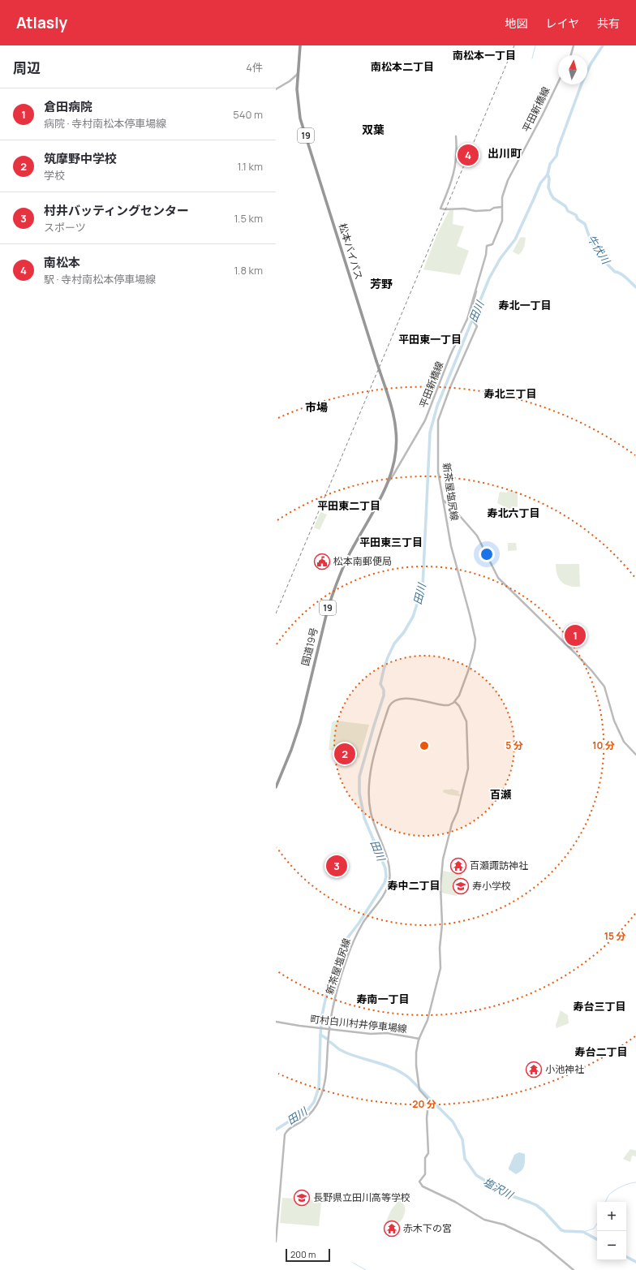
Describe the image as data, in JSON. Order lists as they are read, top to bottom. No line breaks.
{"streets":{"highway":["19","松本バイパス","国道19号"],"main road":["平田新橋線","新茶屋塩尻線","町村白川村井停車場線"]},"crossings":[["平田新橋線","松本バイパス"],["平田新橋線","国道19号"],["松本バイパス","国道19号"],["新茶屋塩尻線","町村白川村井停車場線"]],"districts":["南松本一丁目","南松本二丁目","双葉","出川町","芳野","寿北一丁目","平田東一丁目","寿北三丁目","市場","平田東二丁目","寿北六丁目","平田東三丁目","百瀬","寿中二丁目","寿南一丁目","寿台三丁目","寿台二丁目"],"water":["牛伏川","田川","塩沢川"],"places":{"public building":["松本南郵便局"],"temple":["百瀬諏訪神社","小池神社","赤木下の宮"],"school or university":["寿小学校","長野県立田川高等学校"]},"scale_bar":"200 m","north":"top","page":{"header":"Atlasly","nav":["地図","レイヤ","共有"],"heading":["周辺","4件"],"list":[{"mark":"1","name":"倉田病院","note":"病院 · 寺村南松本停車場線","value":"540 m"},{"mark":"2","name":"筑摩野中学校","note":"学校","value":"1.1 km"},{"mark":"3","name":"村井バッティングセンター","note":"スポーツ","value":"1.5 km"},{"mark":"4","name":"南松本","note":"駅 · 寺村南松本停車場線","value":"1.8 km"}],"pins":["4","1","2","3"],"map_buttons":["+","−"],"scale":"200 m"},"rings":["5 分","10 分","15 分","20 分"]}
